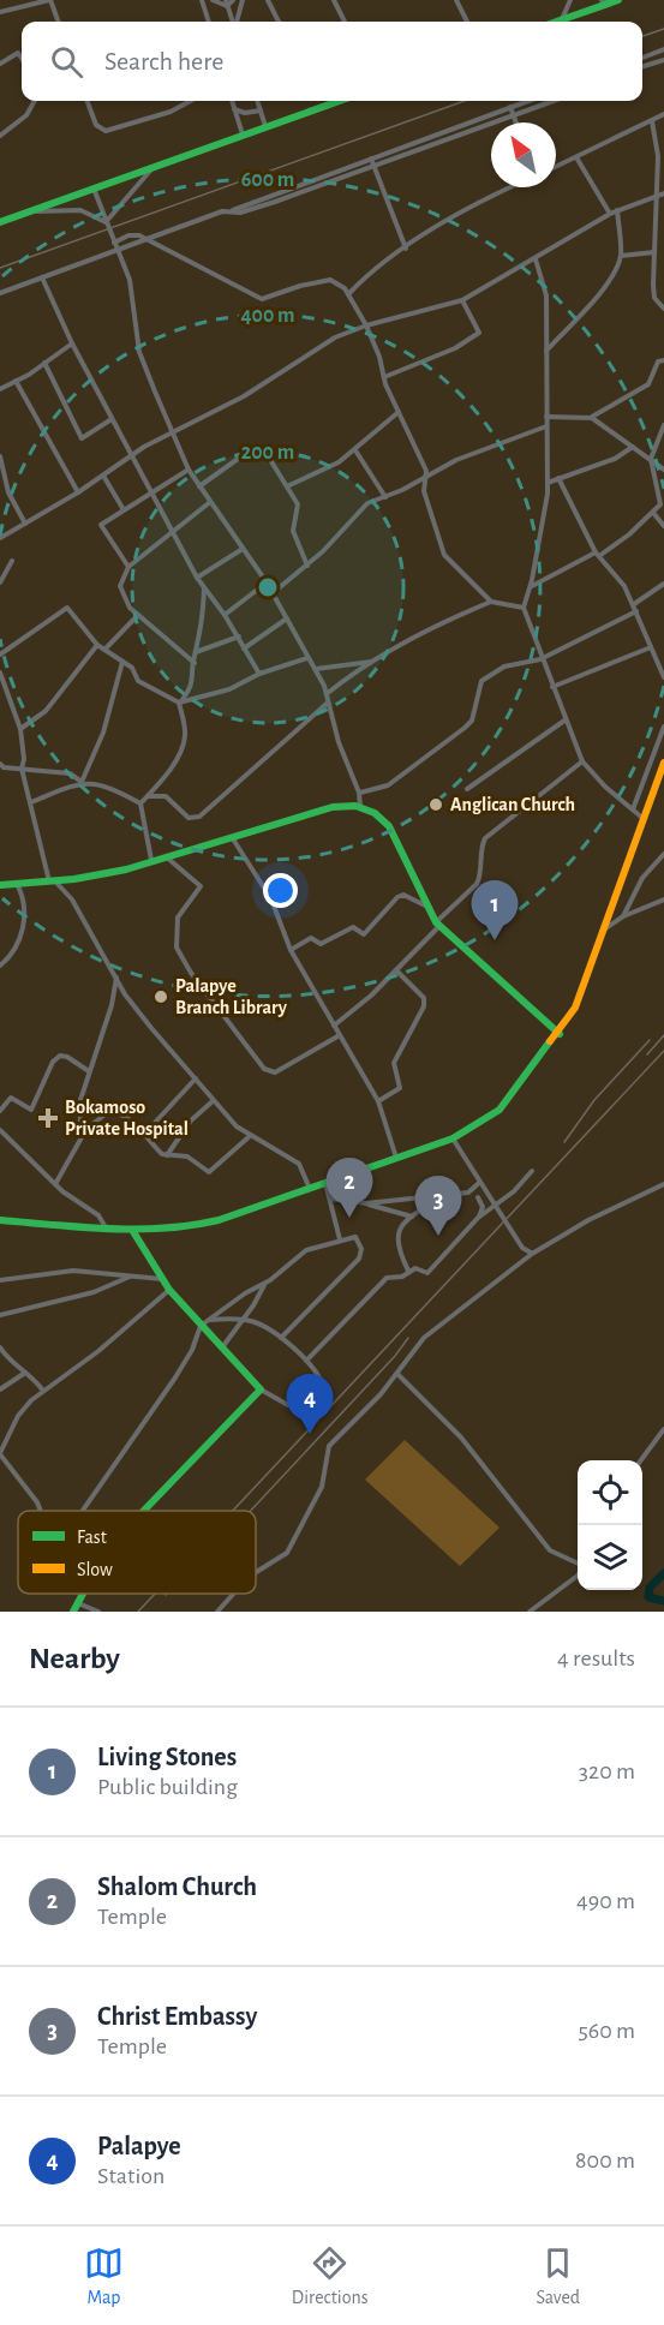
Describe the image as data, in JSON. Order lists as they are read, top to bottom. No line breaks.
{"places":{"other":["Anglican Church","Palapye Branch Library"],"health":["Bokamoso Private Hospital"]},"legend":["Fast","Slow"],"north":"top left","page":{"search":"Search here","pins":["1","2","3","4"],"heading":["Nearby","4 results"],"list":[{"mark":"1","name":"Living Stones","note":"Public building","value":"320 m"},{"mark":"2","name":"Shalom Church","note":"Temple","value":"490 m"},{"mark":"3","name":"Christ Embassy","note":"Temple","value":"560 m"},{"mark":"4","name":"Palapye","note":"Station","value":"800 m"}],"nav":["Map","Directions","Saved"]},"rings":["600 m","400 m","200 m"]}
